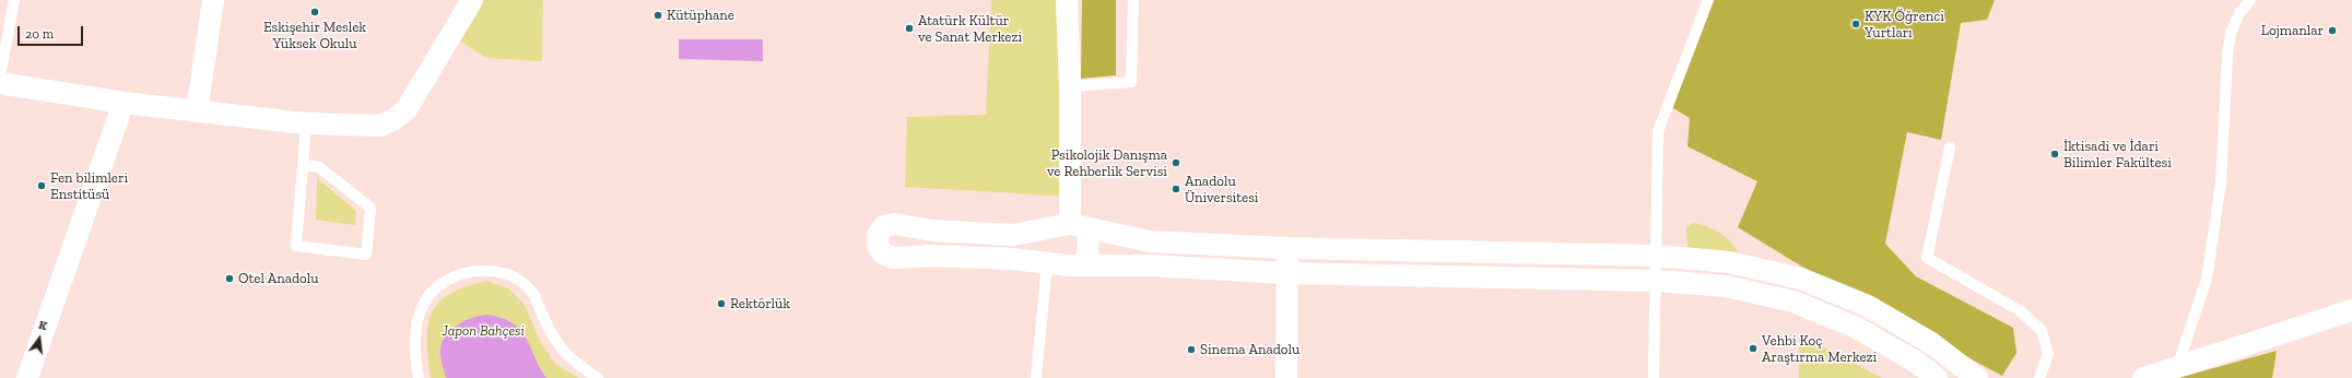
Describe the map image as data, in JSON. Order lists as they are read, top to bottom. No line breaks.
{"parks":["Japon Bahçesi"],"places":["Eskişehir Meslek Yüksek Okulu","Kütüphane","KYK Öğrenci Yurtları","Atatürk Kültür ve Sanat Merkezi","Lojmanlar","İktisadi ve İdari Bilimler Fakültesi","Psikolojik Danışma ve Rehberlik Servisi","Fen bilimleri Enstitüsü","Anadolu Üniversitesi","Otel Anadolu","Rektörlük","Vehbi Koç Araştırma Merkezi","Sinema Anadolu"],"scale_bar":"20 m","north":"top"}
